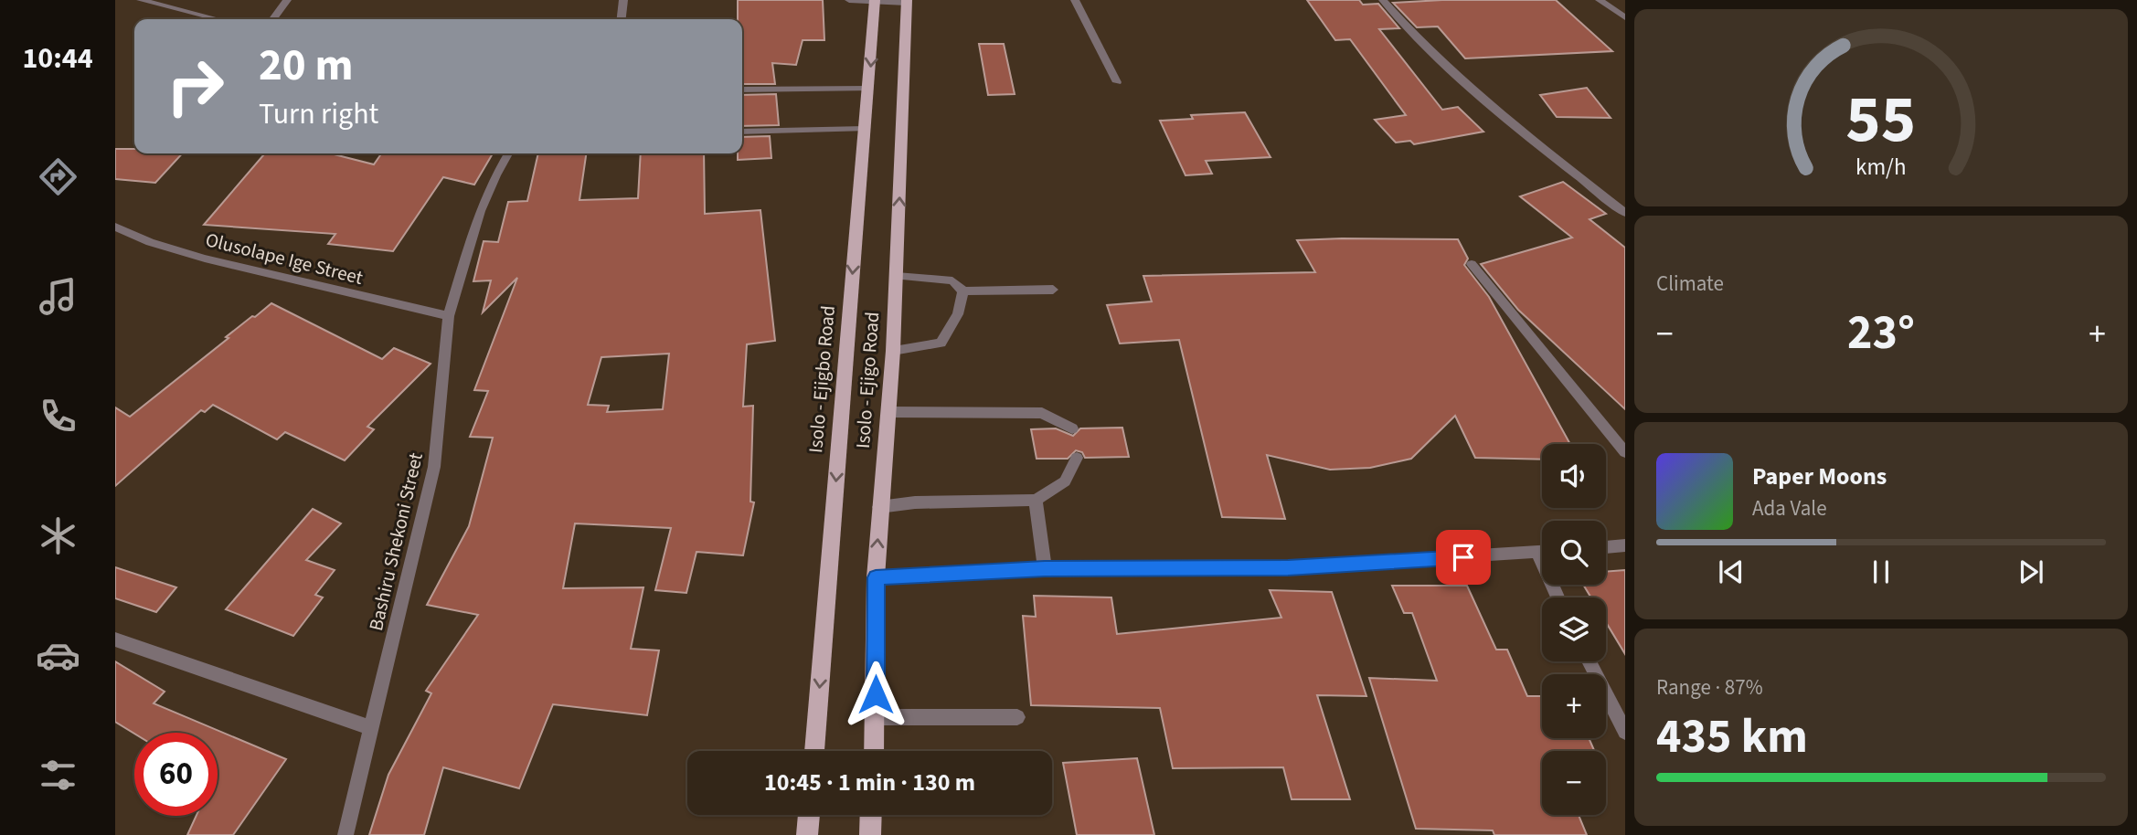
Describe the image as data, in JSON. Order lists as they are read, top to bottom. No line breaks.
{"streets":{"main road":["Isolo - Ejigbo Road","Isolo - Ejigo Road"],"street":["Olusolape Ige Street","Bashiru Shekoni Street"]},"crossings":[["Olusolape Ige Street","Bashiru Shekoni Street"]],"one_way":["Isolo - Ejigbo Road","Isolo - Ejigo Road"],"page":{"tabs":"10:44","turn":["20 m","Turn right"],"tile":["Climate",["Range · 87%","435 km"]],"heat":["−","23°","+"],"map_buttons":["+","−"],"song":["Paper Moons","Ada Vale"],"limit":"60","trip":"10:45 · 1 min · 130 m","gauge":["55","km/h"]}}
